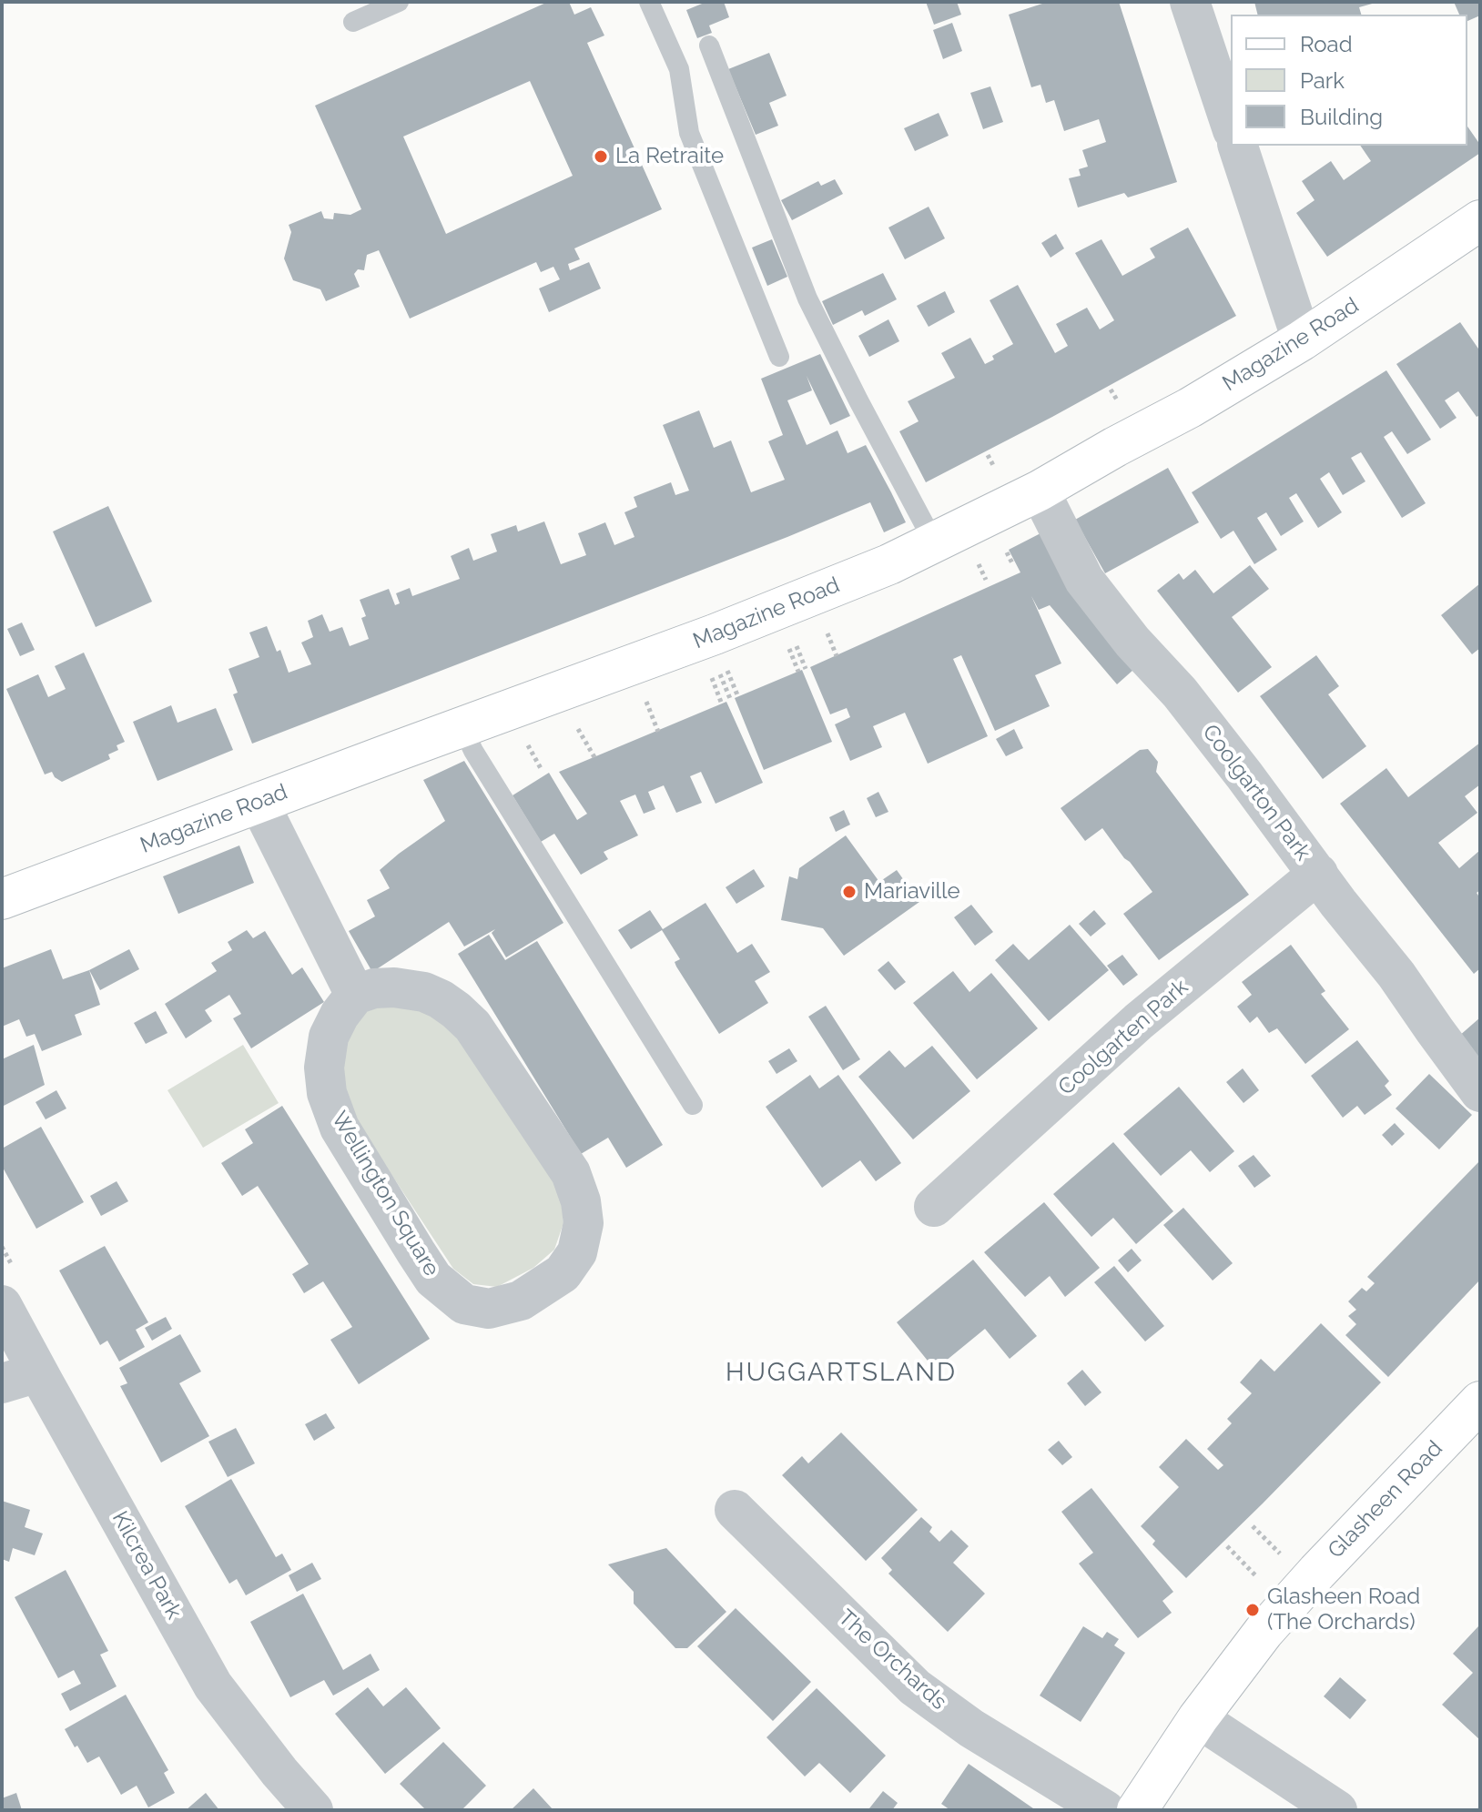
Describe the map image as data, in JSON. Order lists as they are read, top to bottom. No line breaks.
{"streets":{"main road":["Magazine Road","Glasheen Road"],"street":["Coolgarton Park","Coolgarten Park","Wellington Square","Kilcrea Park","The Orchards"]},"crossings":[["Magazine Road","Coolgarton Park"],["Coolgarton Park","Coolgarten Park"]],"districts":["HUGGARTSLAND"],"places":["La Retraite","Mariaville","Glasheen Road (The Orchards)"],"legend":["Road","Park","Building"]}
